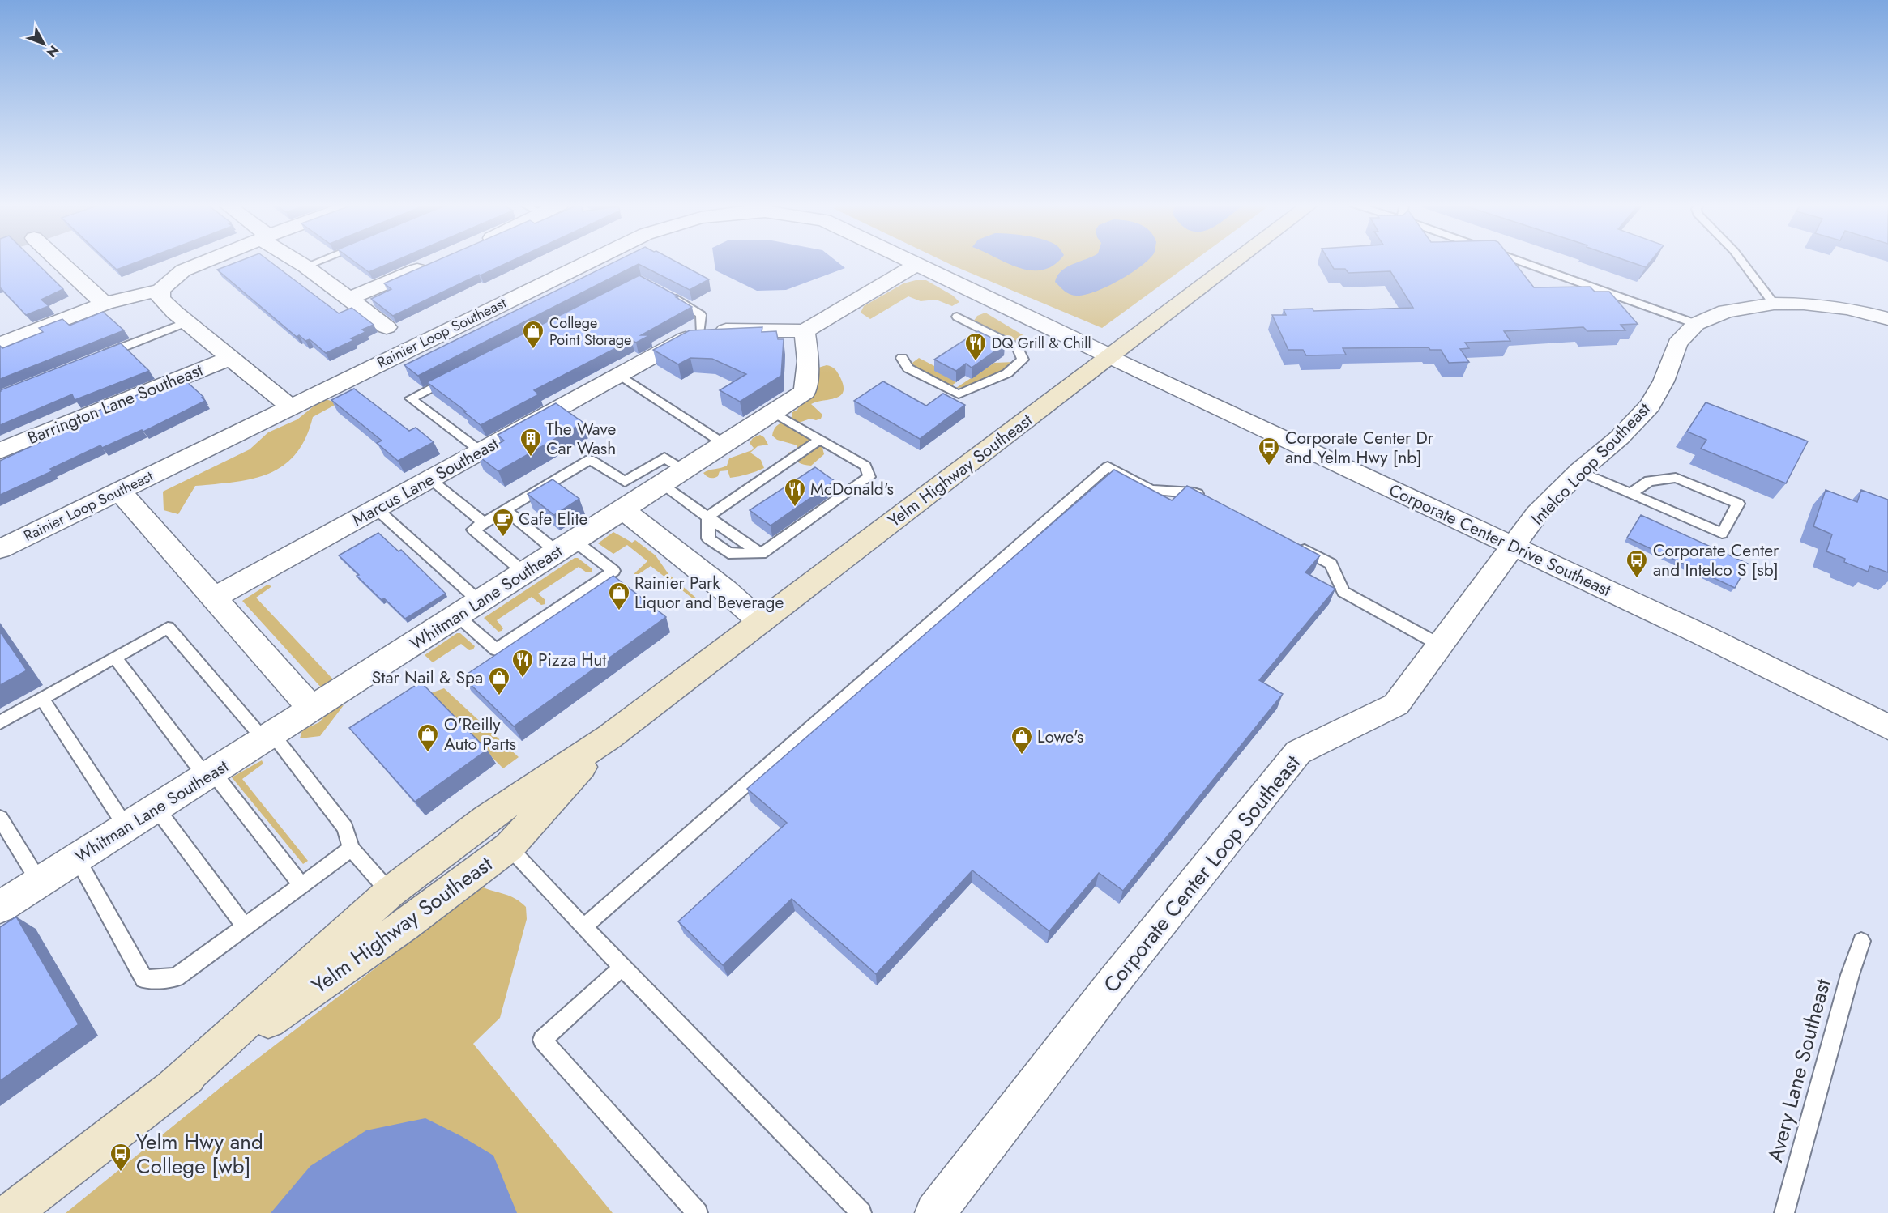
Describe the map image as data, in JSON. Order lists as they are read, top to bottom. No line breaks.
{"streets":{"main road":["Yelm Highway Southeast"],"street":["Rainier Loop Southeast","Barrington Lane Southeast","Intelco Loop Southeast","Marcus Lane Southeast","Corporate Center Drive Southeast","Whitman Lane Southeast","Corporate Center Loop Southeast"],"lane":["Avery Lane Southeast"]},"crossings":[["Rainier Loop Southeast","Yelm Highway Southeast"],["Rainier Loop Southeast","Corporate Center Drive Southeast"],["Intelco Loop Southeast","Corporate Center Drive Southeast"],["Intelco Loop Southeast","Corporate Center Loop Southeast"],["Yelm Highway Southeast","Corporate Center Drive Southeast"],["Marcus Lane Southeast","Whitman Lane Southeast"],["Corporate Center Drive Southeast","Corporate Center Loop Southeast"]],"places":{"shop":["College Point Storage","Rainier Park Liquor and Beverage","Star Nail & Spa","O'Reilly Auto Parts","Lowe's"],"restaurant":["DQ Grill & Chill","McDonald's","Pizza Hut"],"building":["The Wave Car Wash"],"bus stop":["Corporate Center Dr and Yelm Hwy [nb]","Corporate Center and Intelco S [sb]","Yelm Hwy and College [wb]"],"cafe":["Cafe Elite"]},"north":"bottom right"}
